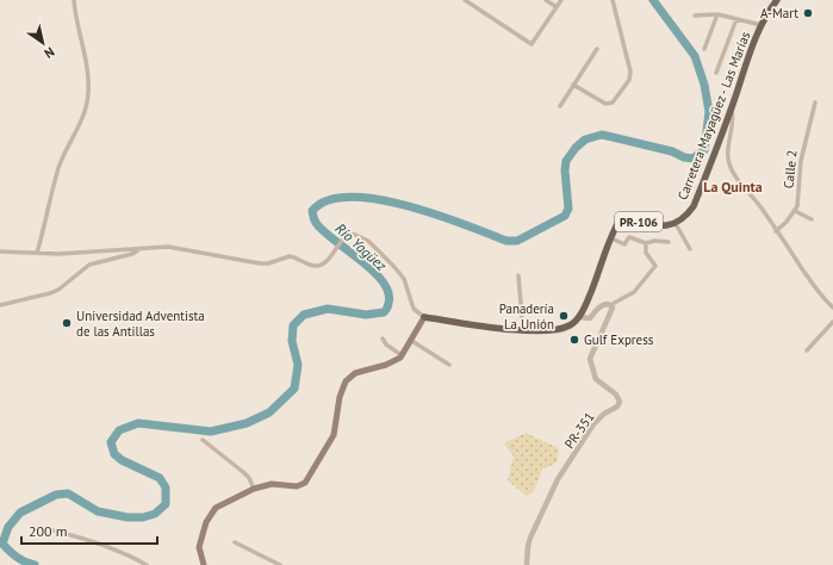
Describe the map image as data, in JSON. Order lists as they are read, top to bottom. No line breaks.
{"streets":{"main road":["Carretera Mayagüez - Las Marías","PR-106"],"street":["Calle 2","PR-351"]},"crossings":[["Carretera Mayagüez - Las Marías","PR-106"]],"districts":["La Quinta"],"water":["Río Yagüez"],"places":["A-Mart","Panadería La Unión","Universidad Adventista de las Antillas","Gulf Express"],"scale_bar":"200 m","north":"bottom right"}
